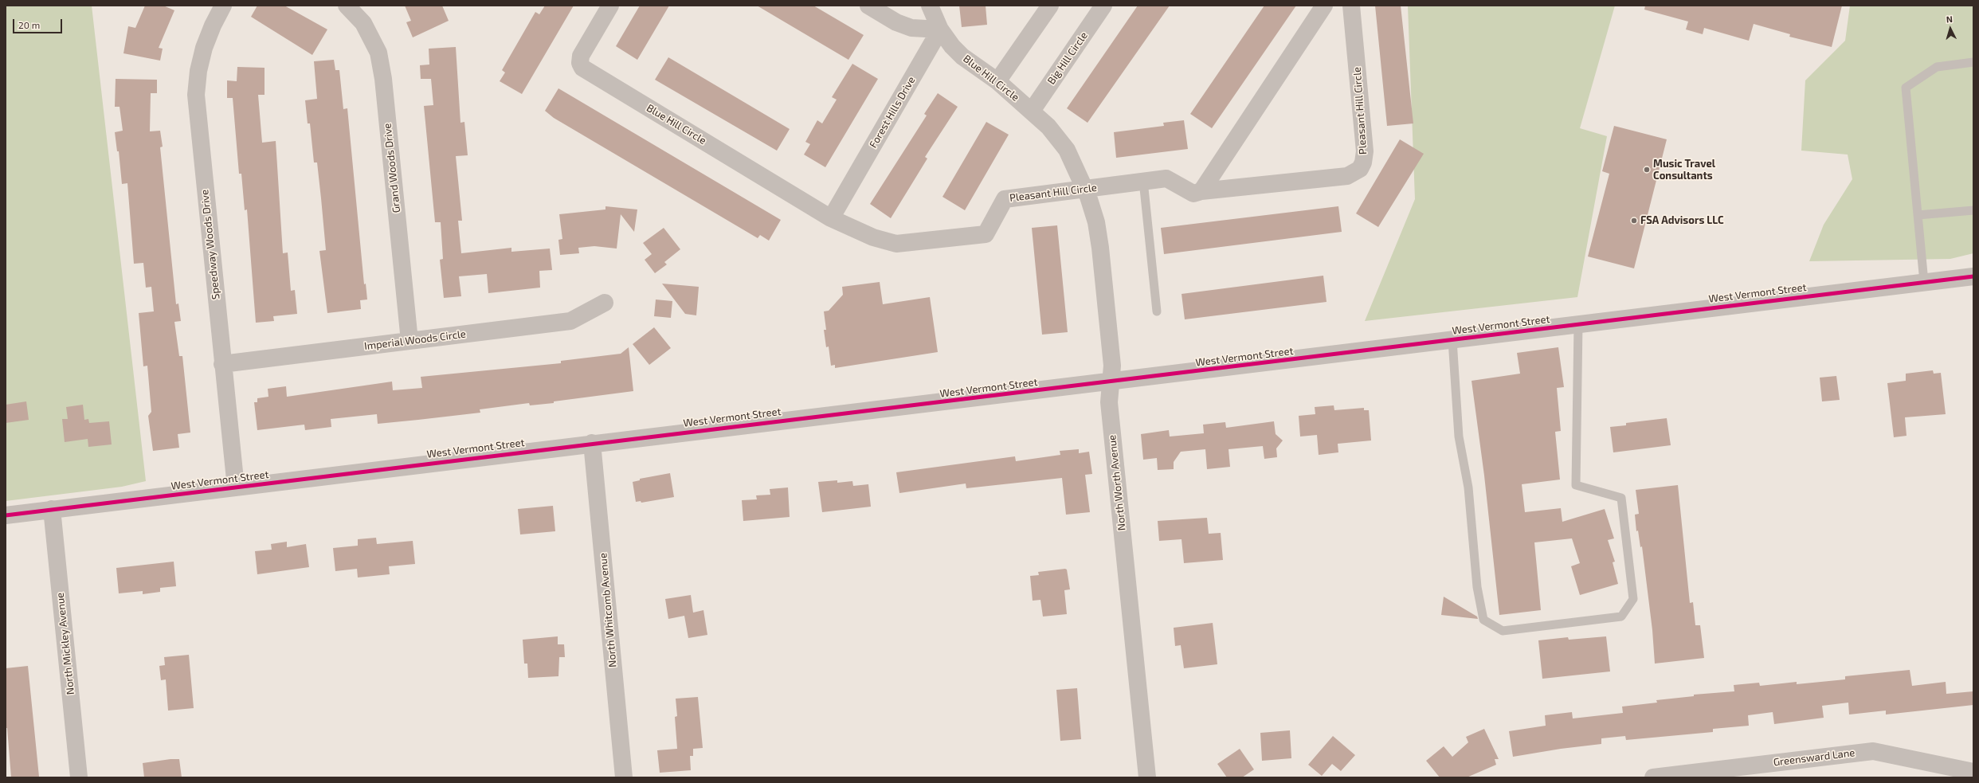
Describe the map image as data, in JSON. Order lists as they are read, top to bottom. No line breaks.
{"streets":{"street":["Big Hill Circle","Blue Hill Circle","Pleasant Hill Circle","Forest Hills Drive","Grand Woods Drive","Speedway Woods Drive","West Vermont Street","Imperial Woods Circle","North Worth Avenue","North Whitcomb Avenue","North Mickley Avenue","Greensward Lane"]},"crossings":[["Big Hill Circle","Blue Hill Circle"],["Blue Hill Circle","Pleasant Hill Circle"],["Blue Hill Circle","Forest Hills Drive"],["Blue Hill Circle","North Worth Avenue"],["Pleasant Hill Circle","Forest Hills Drive"],["Pleasant Hill Circle","North Worth Avenue"],["Grand Woods Drive","Imperial Woods Circle"],["Speedway Woods Drive","West Vermont Street"],["Speedway Woods Drive","Imperial Woods Circle"],["West Vermont Street","North Worth Avenue"],["West Vermont Street","North Whitcomb Avenue"],["West Vermont Street","North Mickley Avenue"]],"places":["Music Travel Consultants","FSA Advisors LLC"],"scale_bar":"20 m","north":"top"}
